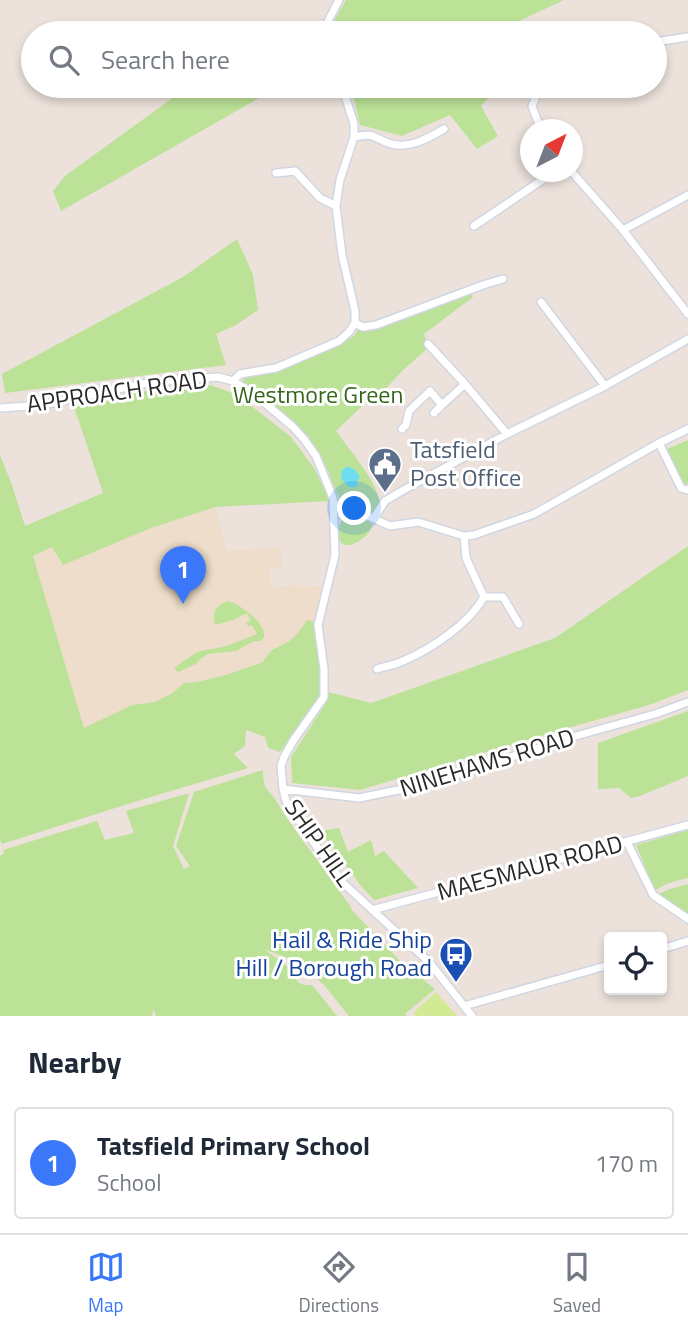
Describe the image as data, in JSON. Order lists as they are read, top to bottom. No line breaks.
{"streets":{"street":["APPROACH ROAD","NINEHAMS ROAD","SHIP HILL","MAESMAUR ROAD"]},"crossings":[["NINEHAMS ROAD","SHIP HILL"],["SHIP HILL","MAESMAUR ROAD"]],"parks":["Westmore Green"],"places":{"public building":["Tatsfield Post Office"],"bus stop":["Hail & Ride Ship Hill / Borough Road"]},"north":"top right","page":{"search":"Search here","pins":"1","heading":"Nearby","list":[{"mark":"1","name":"Tatsfield Primary School","note":"School","value":"170 m"}],"nav":["Map","Directions","Saved"]}}
